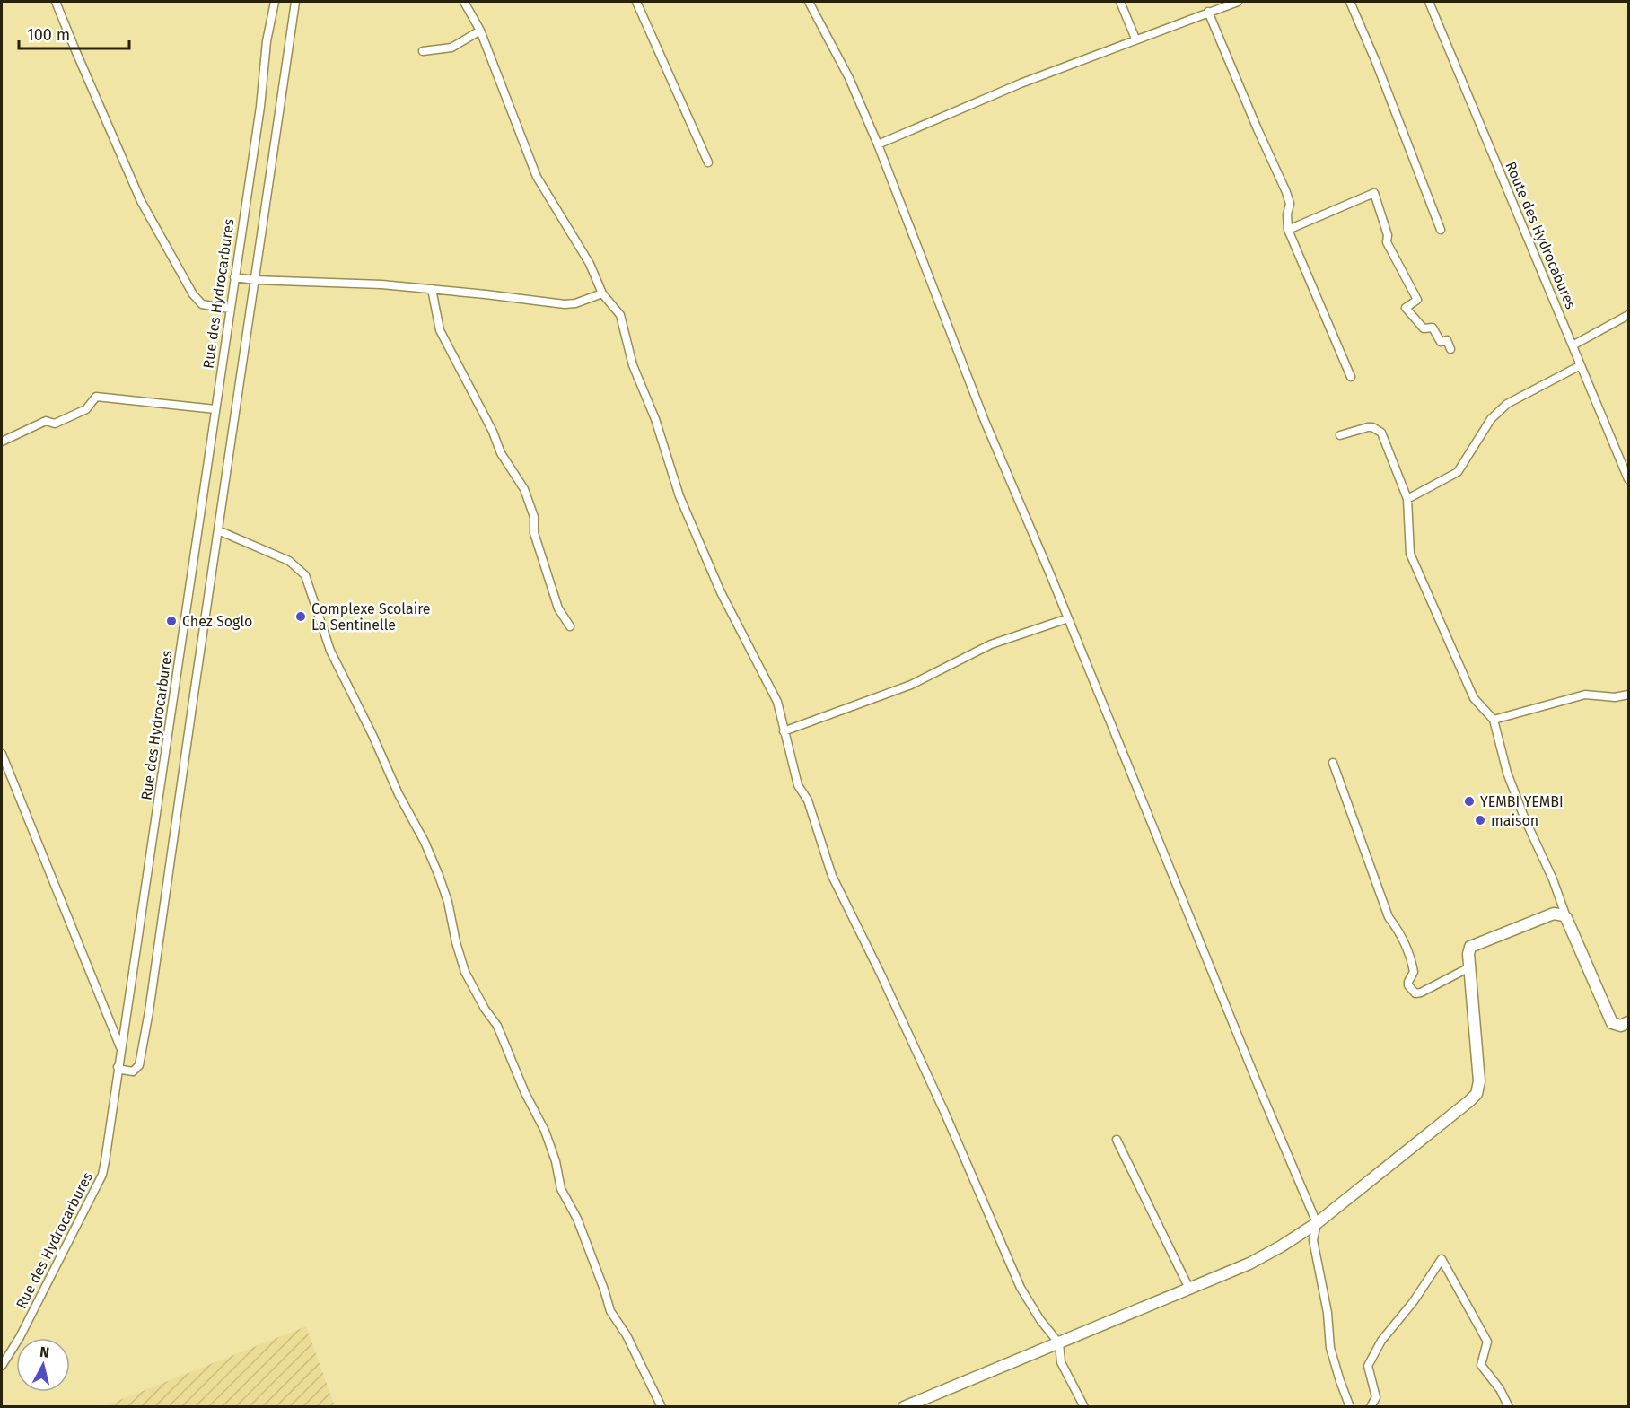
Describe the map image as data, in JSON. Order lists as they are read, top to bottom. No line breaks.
{"streets":{"street":["Route des Hydrocabures","Rue des Hydrocarbures"]},"places":["Complexe Scolaire La Sentinelle","Chez Soglo","YEMBI YEMBI","maison"],"scale_bar":"100 m","north":"top"}
